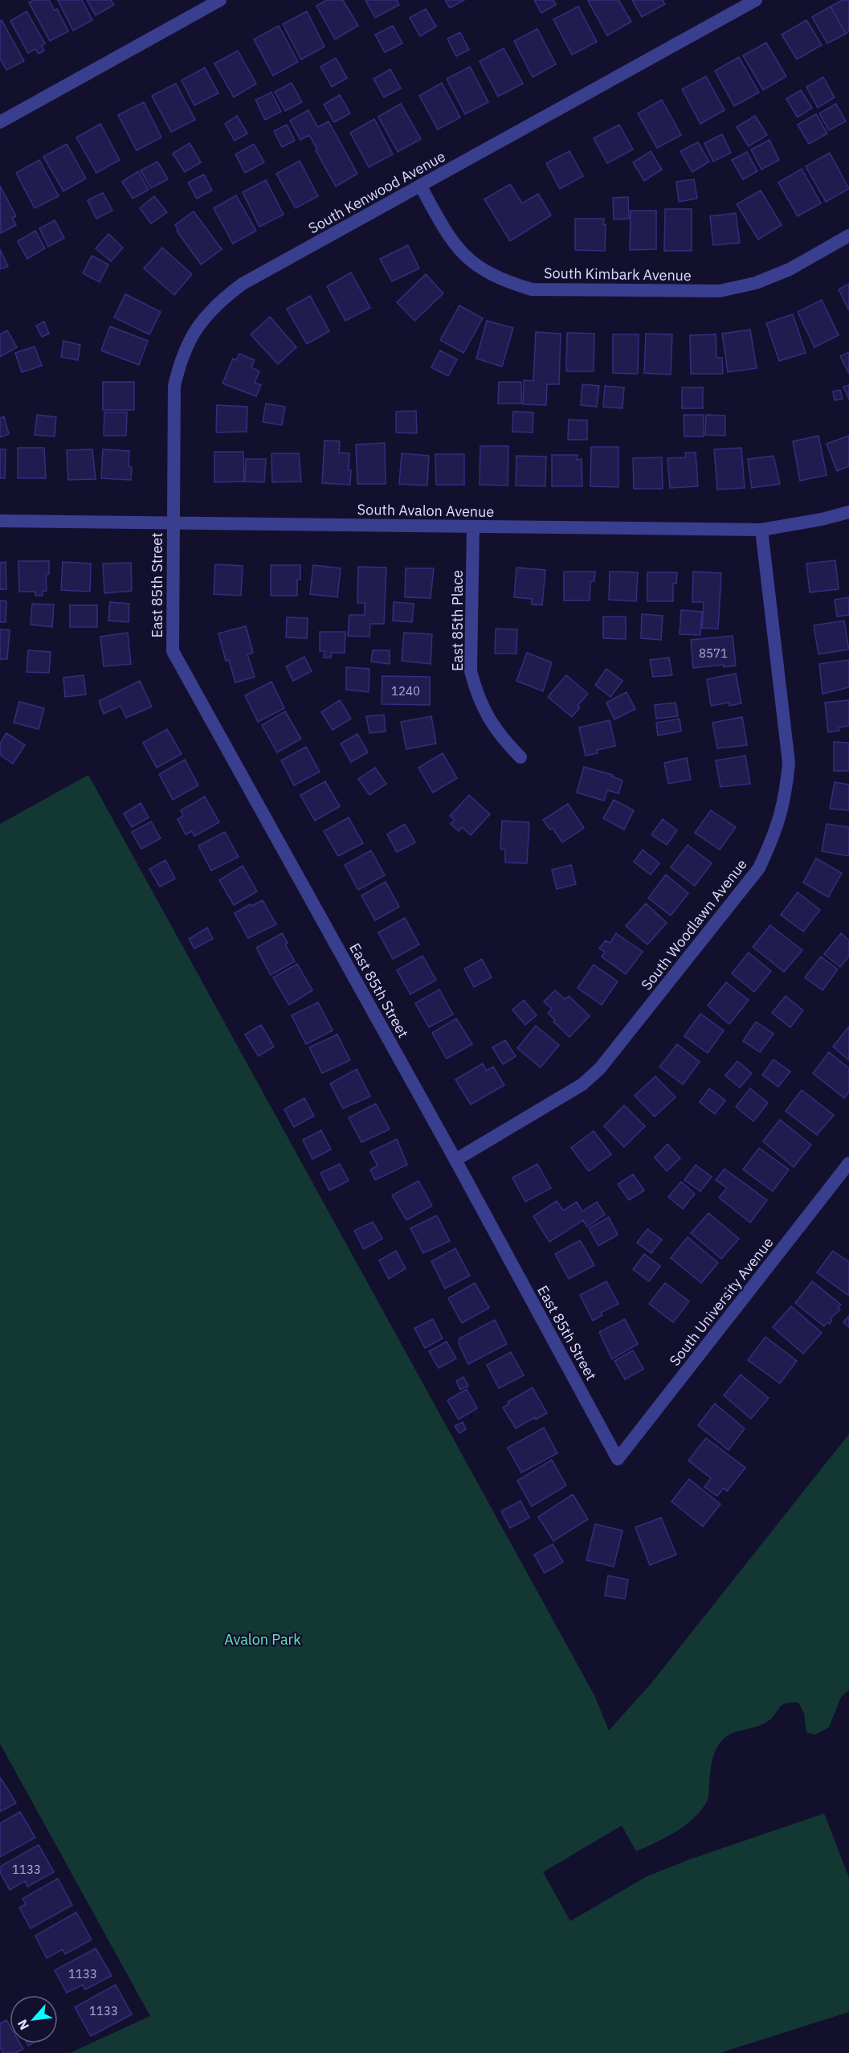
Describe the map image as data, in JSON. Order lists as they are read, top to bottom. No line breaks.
{"streets":{"street":["South Kenwood Avenue","South Kimbark Avenue","South Avalon Avenue","East 85th Street","East 85th Place","South Woodlawn Avenue","South University Avenue"]},"crossings":[["South Kenwood Avenue","South Kimbark Avenue"],["South Kenwood Avenue","South Avalon Avenue"],["South Kenwood Avenue","East 85th Street"],["South Avalon Avenue","East 85th Street"],["South Avalon Avenue","East 85th Place"],["South Avalon Avenue","South Woodlawn Avenue"],["East 85th Street","South Woodlawn Avenue"],["East 85th Street","South University Avenue"]],"parks":["Avalon Park"],"house_numbers":["8571","1240","1133","1133","1133"],"north":"bottom left"}
